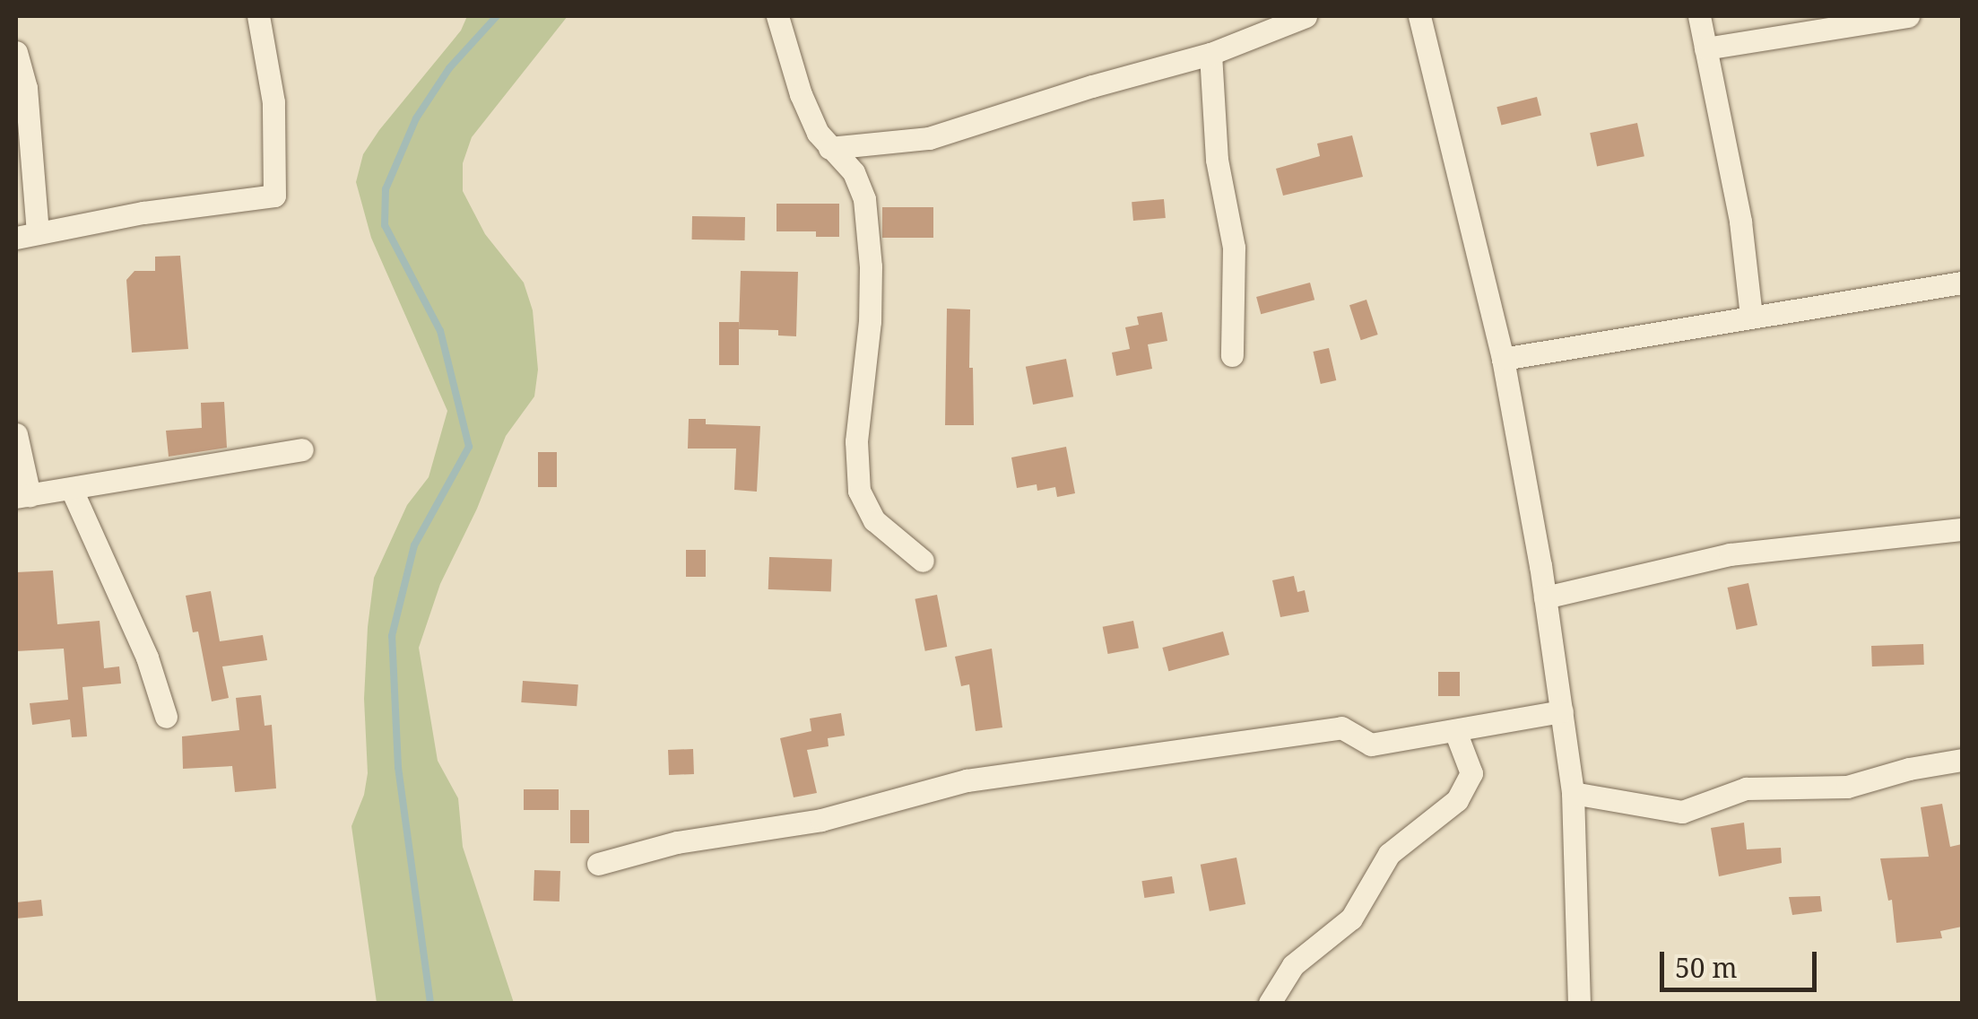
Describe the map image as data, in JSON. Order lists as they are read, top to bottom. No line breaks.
{"scale_bar":"50 m"}
